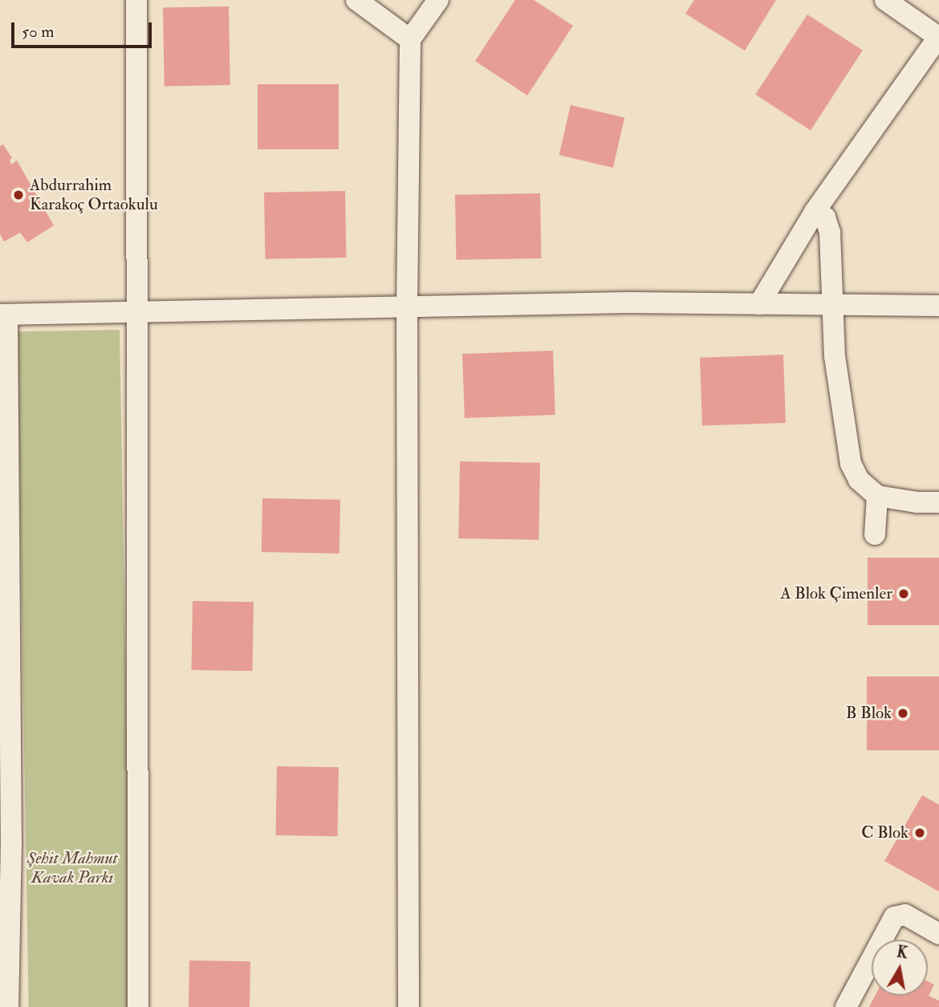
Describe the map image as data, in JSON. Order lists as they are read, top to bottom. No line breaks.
{"parks":["Şehit Mahmut Kavak Parkı"],"places":["Abdurrahim Karakoç Ortaokulu","A Blok Çimenler","B Blok","C Blok"],"scale_bar":"50 m","north":"top"}
